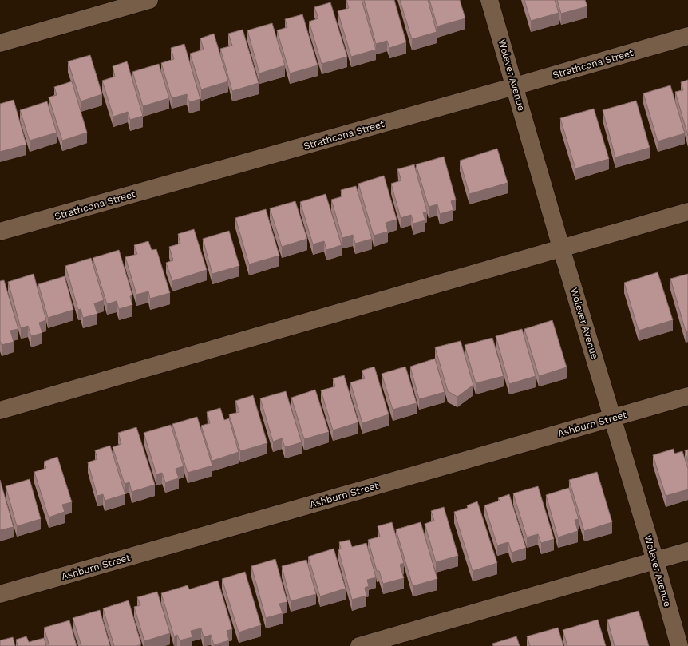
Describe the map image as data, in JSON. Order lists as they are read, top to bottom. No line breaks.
{"streets":{"street":["Strathcona Street","Wolever Avenue","Ashburn Street"]},"crossings":[["Strathcona Street","Wolever Avenue"],["Wolever Avenue","Ashburn Street"]]}
